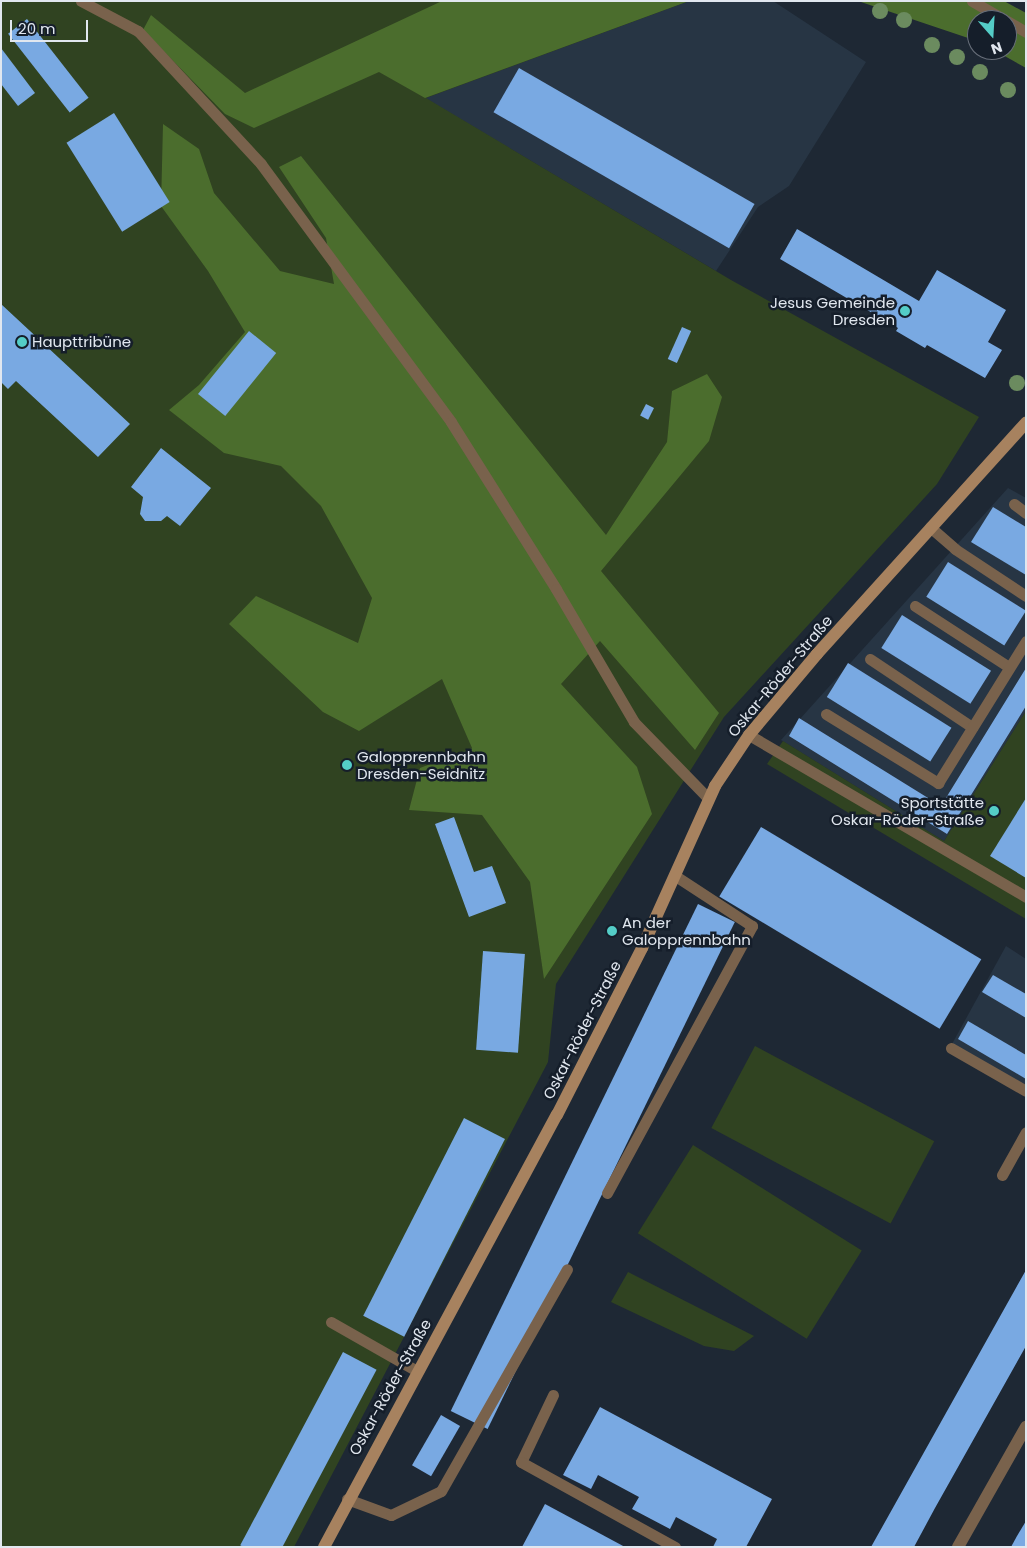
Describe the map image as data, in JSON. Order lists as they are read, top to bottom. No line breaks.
{"streets":{"street":["Oskar-Röder-Straße"]},"places":["Jesus Gemeinde Dresden","Haupttribüne","Galopprennbahn Dresden-Seidnitz","Sportstätte Oskar-Röder-Straße","An der Galopprennbahn"],"scale_bar":"20 m","north":"bottom"}
